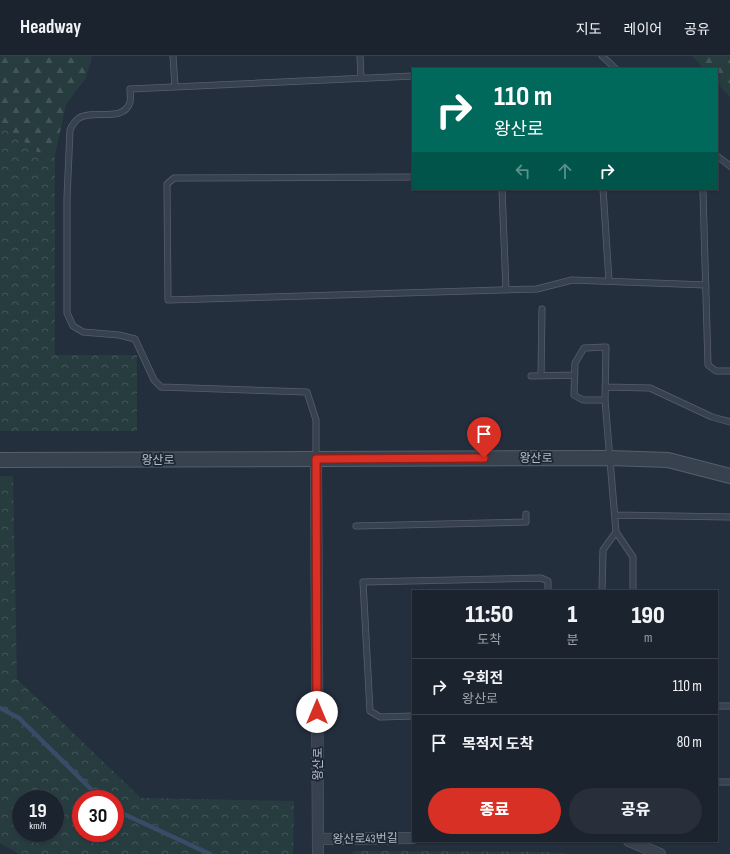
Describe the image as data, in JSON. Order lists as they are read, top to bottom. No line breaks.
{"streets":{"street":["왕산로","왕산로43번길"]},"crossings":[["왕산로","왕산로43번길"]],"page":{"header":"Headway","nav":["지도","레이어","공유"],"turn":["110 m","왕산로"],"eta":["11:50","도착","1","분","190","m"],"list":[{"name":"우회전","note":"왕산로","value":"110 m"},{"name":"목적지 도착","value":"80 m"}],"buttons":["종료","공유"],"speed":"19 km/h","limit":"30"}}
